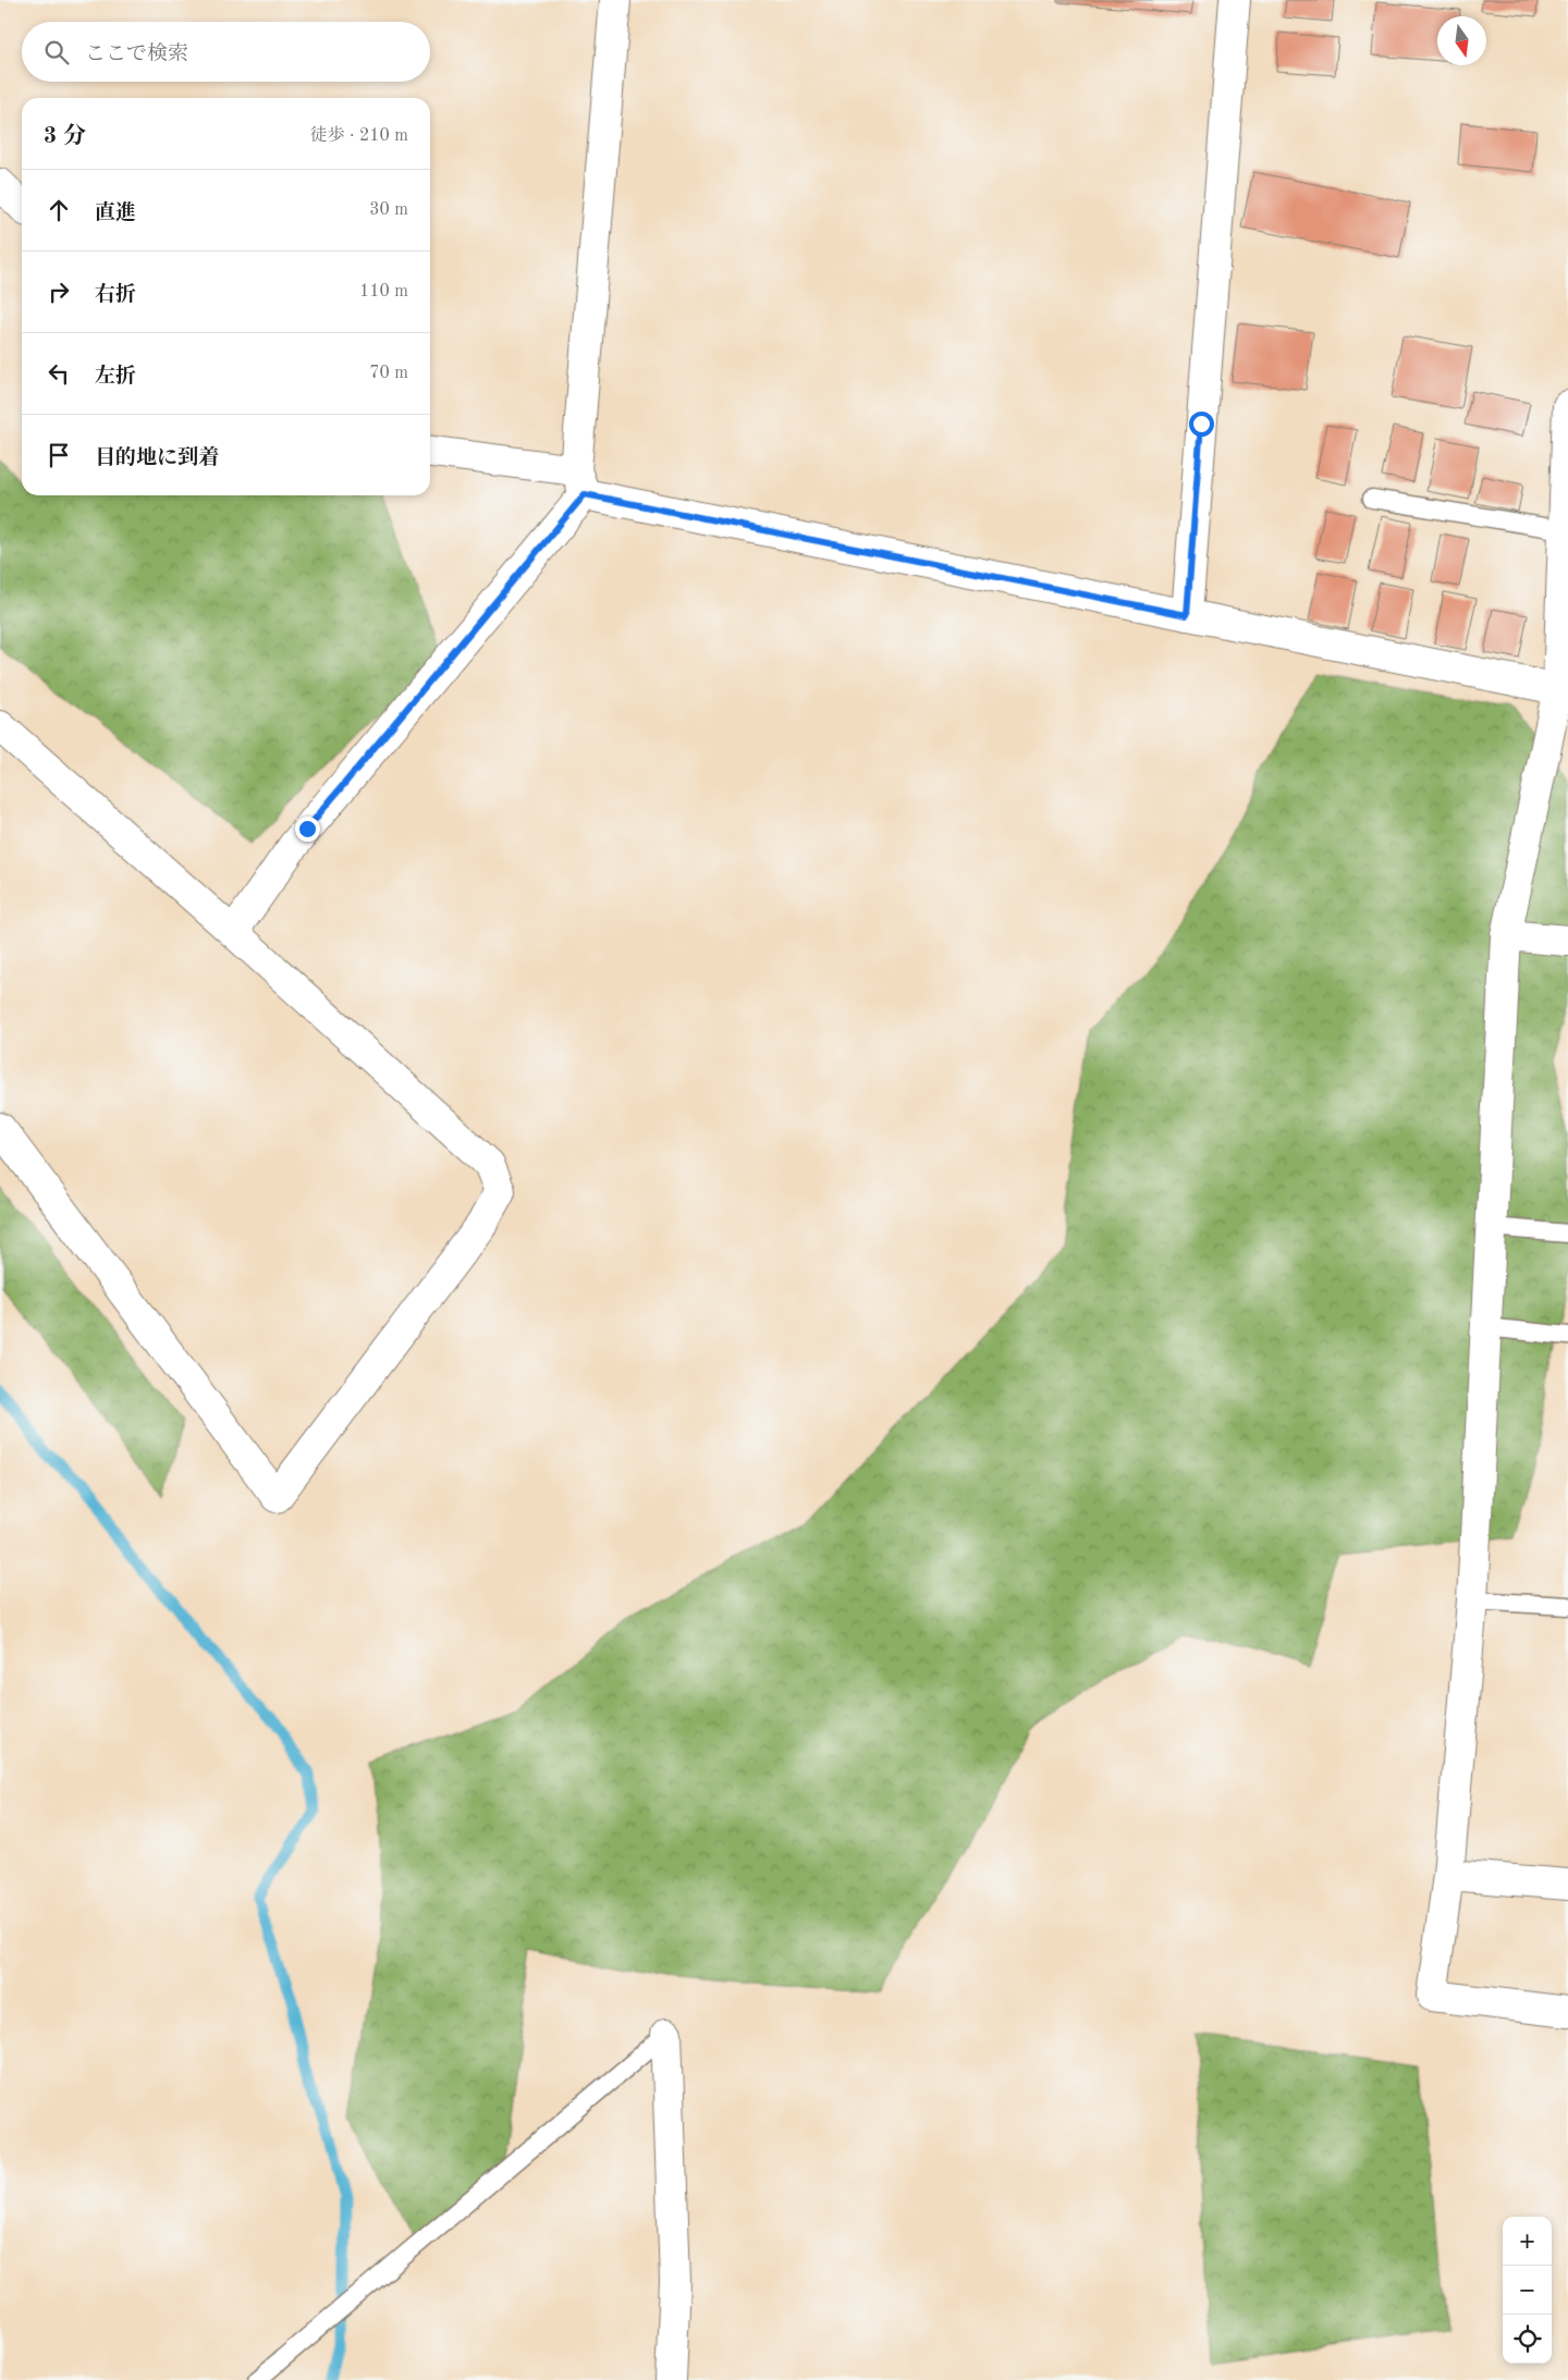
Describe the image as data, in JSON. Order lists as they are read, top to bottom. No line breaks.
{"north":"bottom","page":{"search":"ここで検索","heading":["3 分","徒歩 · 210 m"],"list":[["直進","30 m"],["右折","110 m"],["左折","70 m"],"目的地に到着"],"map_buttons":["+","−"]}}
